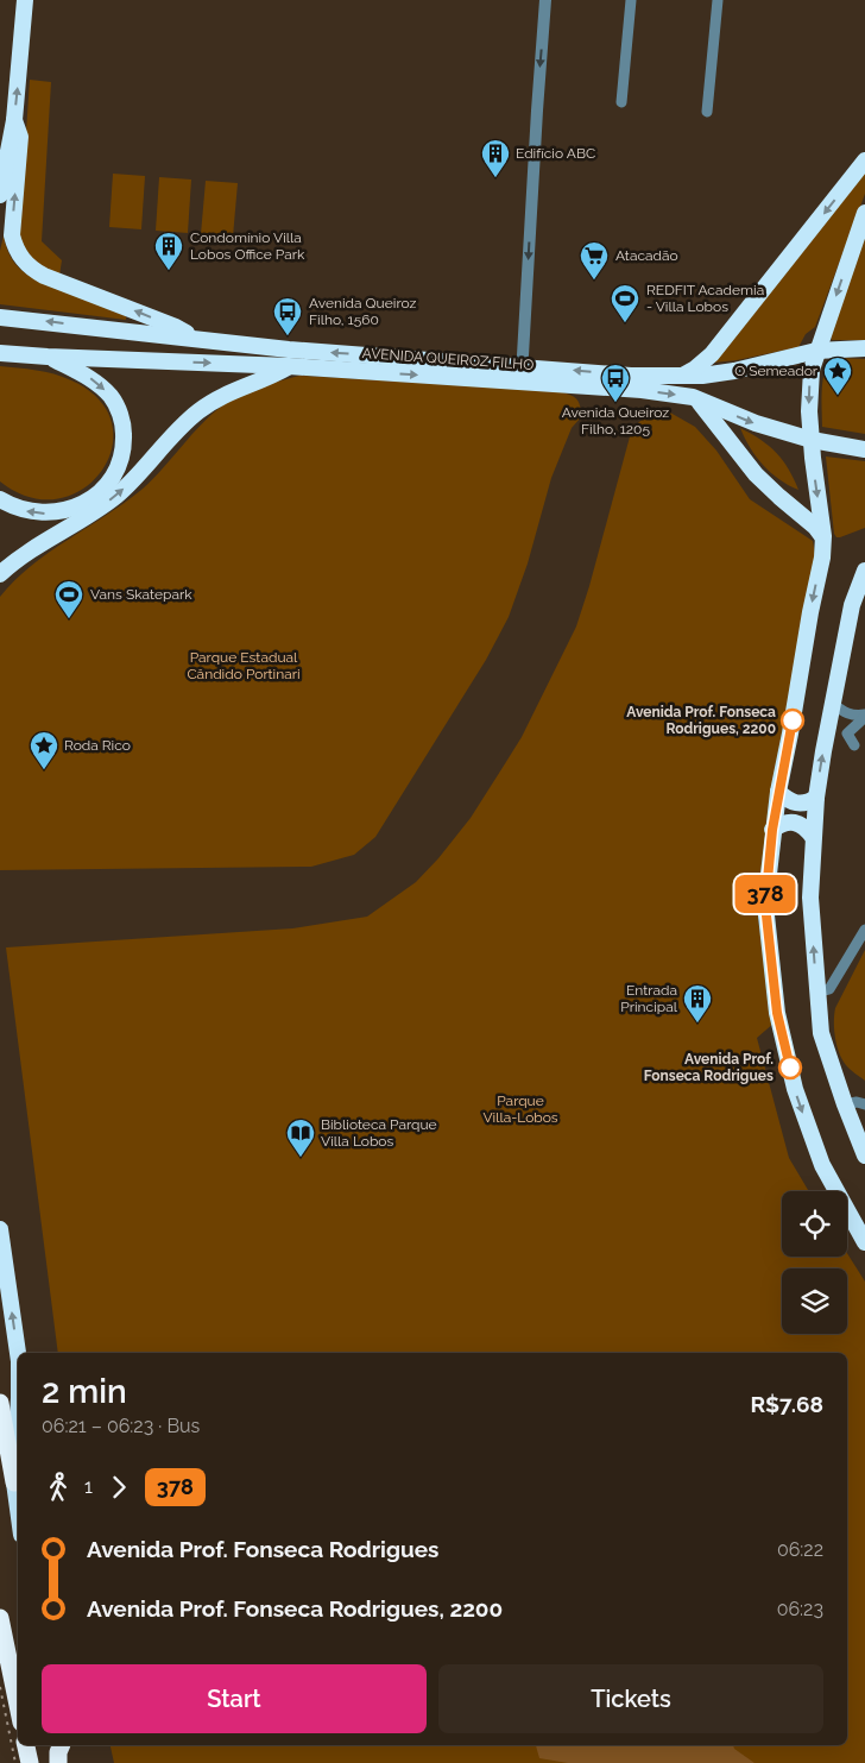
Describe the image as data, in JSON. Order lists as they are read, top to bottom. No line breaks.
{"streets":{"highway":["AVENIDA QUEIROZ FILHO"]},"parks":["Parque Estadual Cândido Portinari","Parque Villa-Lobos"],"places":{"building":["Edifício ABC","Condomínio Villa Lobos Office Park","Entrada Principal"],"supermarket":["Atacadão"],"sports":["REDFIT Academia - Villa Lobos","Vans Skatepark"],"bus stop":["Avenida Queiroz Filho, 1560","Avenida Queiroz Filho, 1205"],"place":["O Semeador","Roda Rico"],"other":["Avenida Prof. Fonseca Rodrigues, 2200","Avenida Prof. Fonseca Rodrigues"],"library":["Biblioteca Parque Villa Lobos"]},"lines":["bus line 378"],"page":{"on_map":"378","heading":["2 min","06:21 – 06:23 · Bus","R$7.68"],"legs":["1","378"],"list":[{"name":"Avenida Prof. Fonseca Rodrigues","value":"06:22"},{"name":"Avenida Prof. Fonseca Rodrigues, 2200","value":"06:23"}],"buttons":["Start","Tickets"]}}
